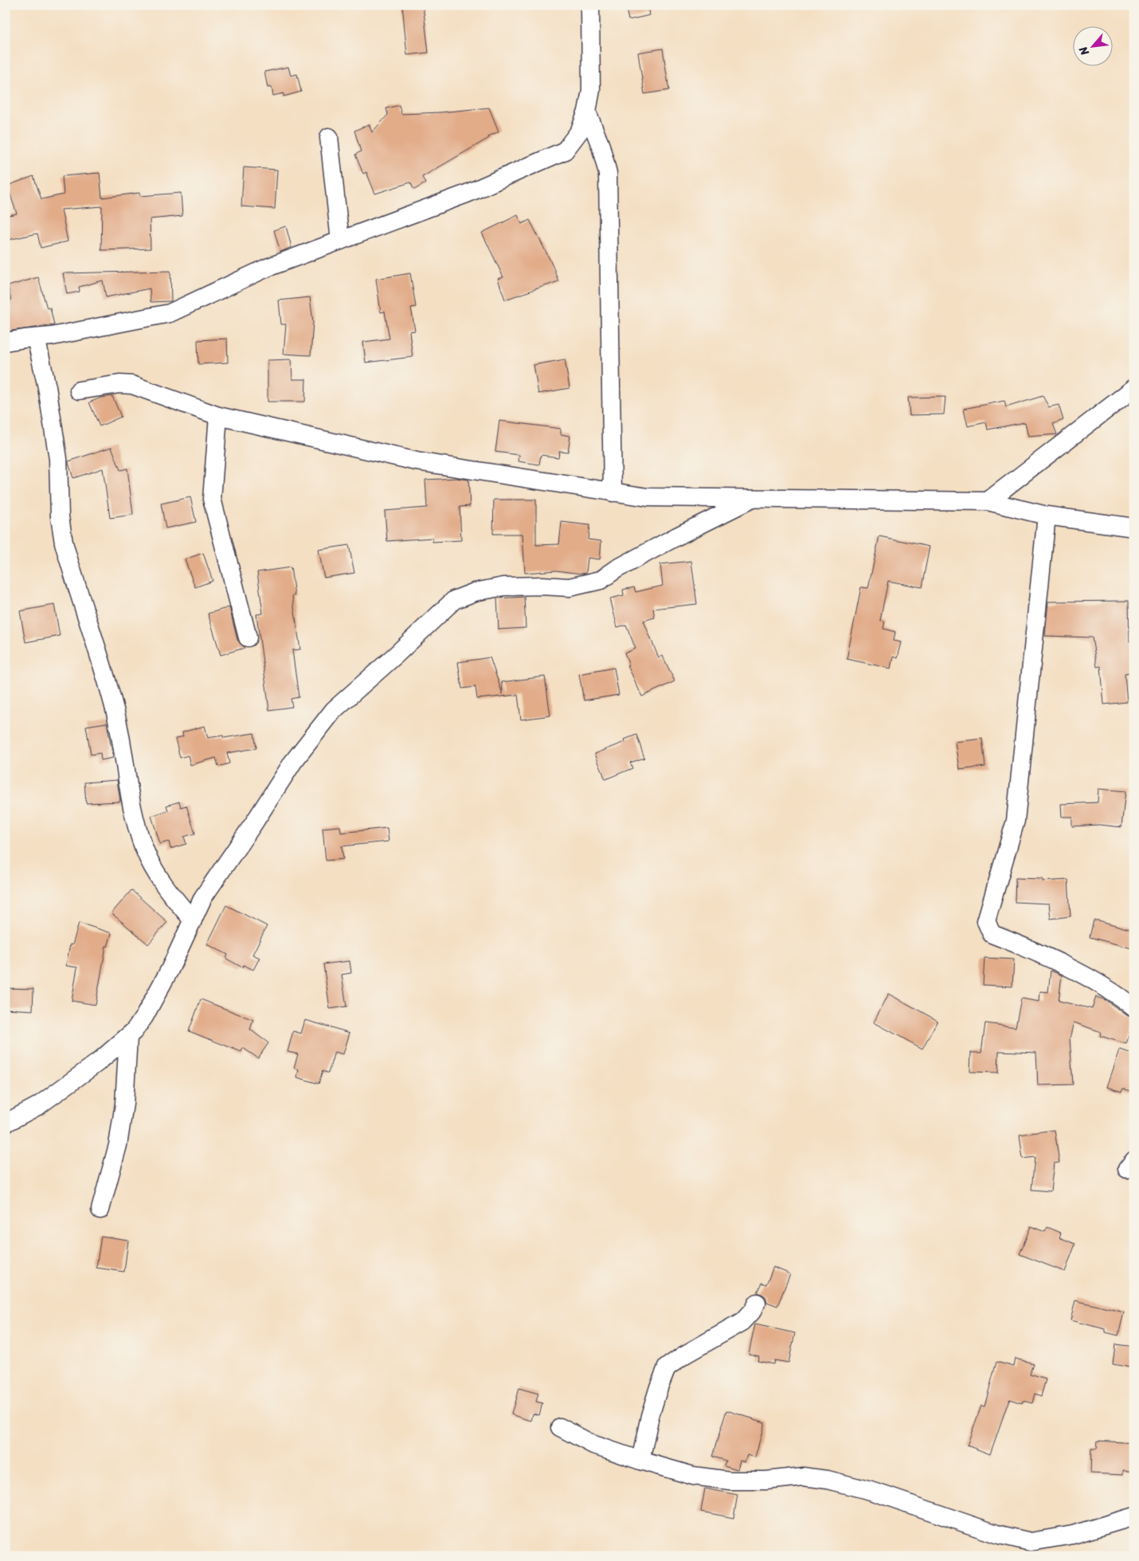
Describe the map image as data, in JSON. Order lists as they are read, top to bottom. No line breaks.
{"north":"bottom left"}
